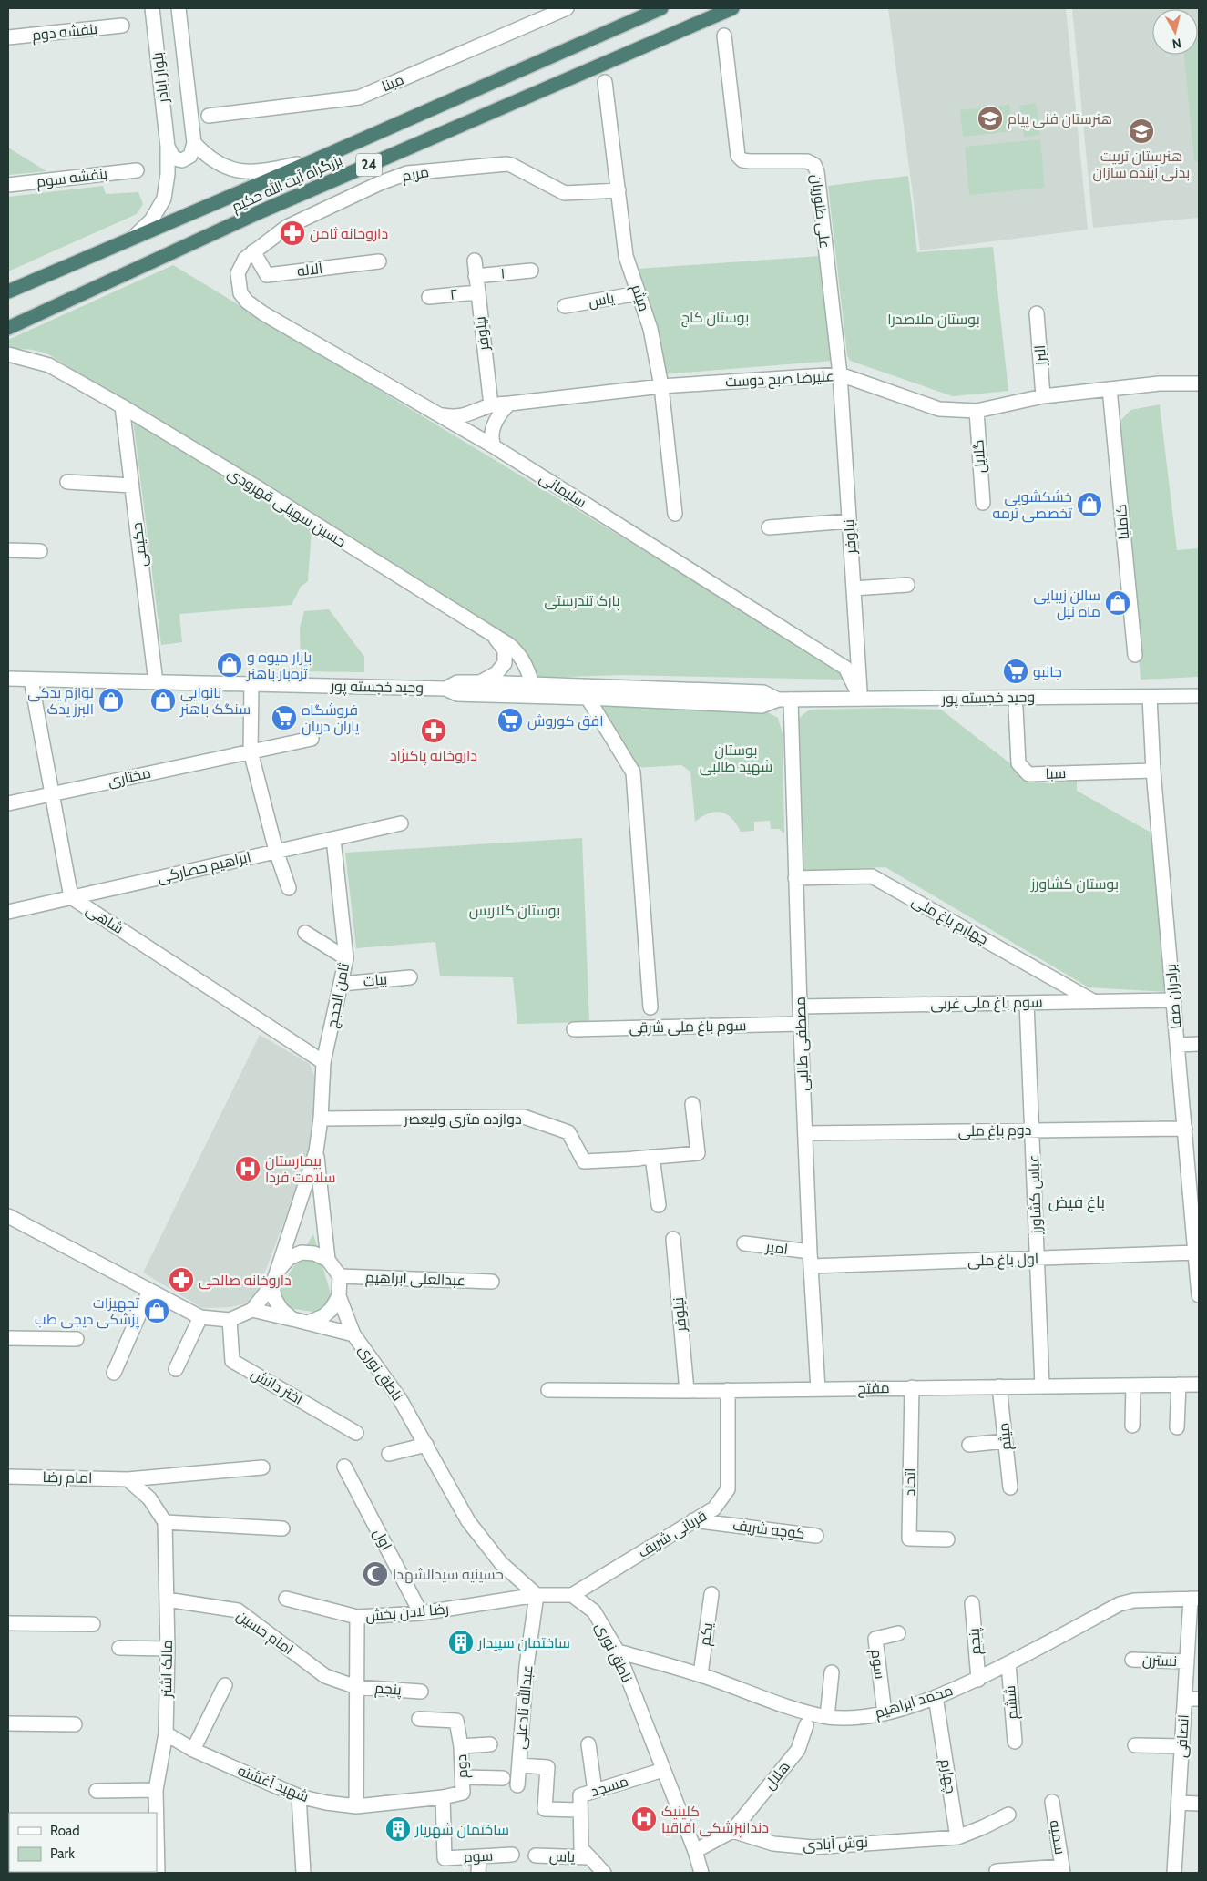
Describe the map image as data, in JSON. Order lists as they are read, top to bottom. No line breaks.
{"streets":{"highway":["24","بزرگراه آیت الله حکیم"],"street":["بنفشه دوم","بلوار اباذر","مینا","مریم","بنفشه سوم","علی طنوریان","آلاله","۱","۲","میثم","یاس","نیلوفر","البرز","علیرضا صبح دوست","گلایل","سلیمانی","حسین سهیلی قهرودی","کاملیا","حکیمی","وحید خجسته پور","سبا","مختاری","ابراهیم حصارکی","شاهی","چهارم باغ ملی","بیات","ثامن الحجج","برادران صفا","سوم باغ ملی غربی","سوم باغ ملی شرقی","مصطفی طالبی","دوازده متری ولیعصر","دوم باغ ملی","عباس کشاورز","امیر","اول باغ ملی","عبدالعلی ابراهیم","ناطق نوری","اختر دانش","مفتح","امام رضا","اتحاد","کوچه شریف","قربانی شریف","اول","رضا لادن بخش","امام حسین","یکم","پنجم","نسترن","سوم","مالک اشتر","محمد ابراهیم","ششم","عبدالله نادعلی","انصافی","دوم","هلال","چهارم","شهید آغشته","مسجد","سمیه","نوش آبادی"]},"crossings":[["بلوار اباذر","بزرگراه آیت الله حکیم"],["مریم","آلاله"],["مریم","میثم"],["مریم","سلیمانی"],["علی طنوریان","نیلوفر"],["علی طنوریان","علیرضا صبح دوست"],["۱","نیلوفر"],["۲","نیلوفر"],["میثم","یاس"],["میثم","علیرضا صبح دوست"],["میثم","مفتح"],["یاس","مسجد"],["نیلوفر","علیرضا صبح دوست"],["نیلوفر","سلیمانی"],["نیلوفر","وحید خجسته پور"],["نیلوفر","مفتح"],["البرز","علیرضا صبح دوست"],["علیرضا صبح دوست","گلایل"],["علیرضا صبح دوست","سلیمانی"],["علیرضا صبح دوست","کاملیا"],["سلیمانی","وحید خجسته پور"],["حسین سهیلی قهرودی","حکیمی"],["حسین سهیلی قهرودی","وحید خجسته پور"],["حکیمی","وحید خجسته پور"],["وحید خجسته پور","شاهی"],["وحید خجسته پور","برادران صفا"],["وحید خجسته پور","مصطفی طالبی"],["سبا","برادران صفا"],["مختاری","شاهی"],["ابراهیم حصارکی","شاهی"],["ابراهیم حصارکی","ثامن الحجج"],["شاهی","ثامن الحجج"],["چهارم باغ ملی","سوم باغ ملی غربی"],["چهارم باغ ملی","مصطفی طالبی"],["بیات","ثامن الحجج"],["ثامن الحجج","دوازده متری ولیعصر"],["برادران صفا","سوم باغ ملی غربی"],["برادران صفا","دوم باغ ملی"],["برادران صفا","اول باغ ملی"],["سوم باغ ملی غربی","مصطفی طالبی"],["سوم باغ ملی غربی","عباس کشاورز"],["سوم باغ ملی شرقی","مصطفی طالبی"],["مصطفی طالبی","دوم باغ ملی"],["مصطفی طالبی","امیر"],["مصطفی طالبی","اول باغ ملی"],["مصطفی طالبی","مفتح"],["دوم باغ ملی","عباس کشاورز"],["عباس کشاورز","اول باغ ملی"],["عباس کشاورز","مفتح"],["عبدالعلی ابراهیم","ناطق نوری"],["ناطق نوری","قربانی شریف"],["ناطق نوری","رضا لادن بخش"],["ناطق نوری","محمد ابراهیم"],["ناطق نوری","عبدالله نادعلی"],["ناطق نوری","هلال"],["ناطق نوری","مسجد"],["مفتح","اتحاد"],["مفتح","قربانی شریف"],["کوچه شریف","قربانی شریف"],["اول","رضا لادن بخش"],["رضا لادن بخش","امام حسین"],["رضا لادن بخش","پنجم"],["رضا لادن بخش","عبدالله نادعلی"],["رضا لادن بخش","شهید آغشته"],["امام حسین","پنجم"],["امام حسین","مالک اشتر"],["یکم","محمد ابراهیم"],["پنجم","محمد ابراهیم"],["نسترن","انصافی"],["سوم","محمد ابراهیم"],["سوم","دوم"],["سوم","شهید آغشته"],["مالک اشتر","شهید آغشته"],["محمد ابراهیم","ششم"],["محمد ابراهیم","انصافی"],["محمد ابراهیم","چهارم"],["عبدالله نادعلی","مسجد"],["دوم","شهید آغشته"],["هلال","نوش آبادی"],["چهارم","نوش آبادی"]],"districts":["باغ فیض"],"parks":["بوستان کاج","بوستان ملاصدرا","پارک تندرستی","بوستان شهید طالبی","بوستان کشاورز","بوستان گلاریس"],"places":{"school or university":["هنرستان فنی پیام","هنرستان تربیت بدنی آینده سازان"],"pharmacy":["داروخانه ثامن","داروخانه پاکنژاد","داروخانه صالحی"],"shop":["خشکشویی تخصصی ترمه","سالن زیبایی ماه نیل","بازار میوه و تره‌بار باهنر","لوازم یدکی البرز یدک","نانوایی سنگک باهنر","تجهیزات پزشکی دیجی طب"],"supermarket":["جانبو","فروشگاه یاران دریان","افق کوروش"],"hospital":["بیمارستان سلامت فردا","کلینیک دندانپزشکی اقاقیا"],"mosque":["حسینیه سیدالشهدا"],"building":["ساختمان سپیدار","ساختمان شهریار"]},"legend":["Road","Park"],"north":"bottom"}
